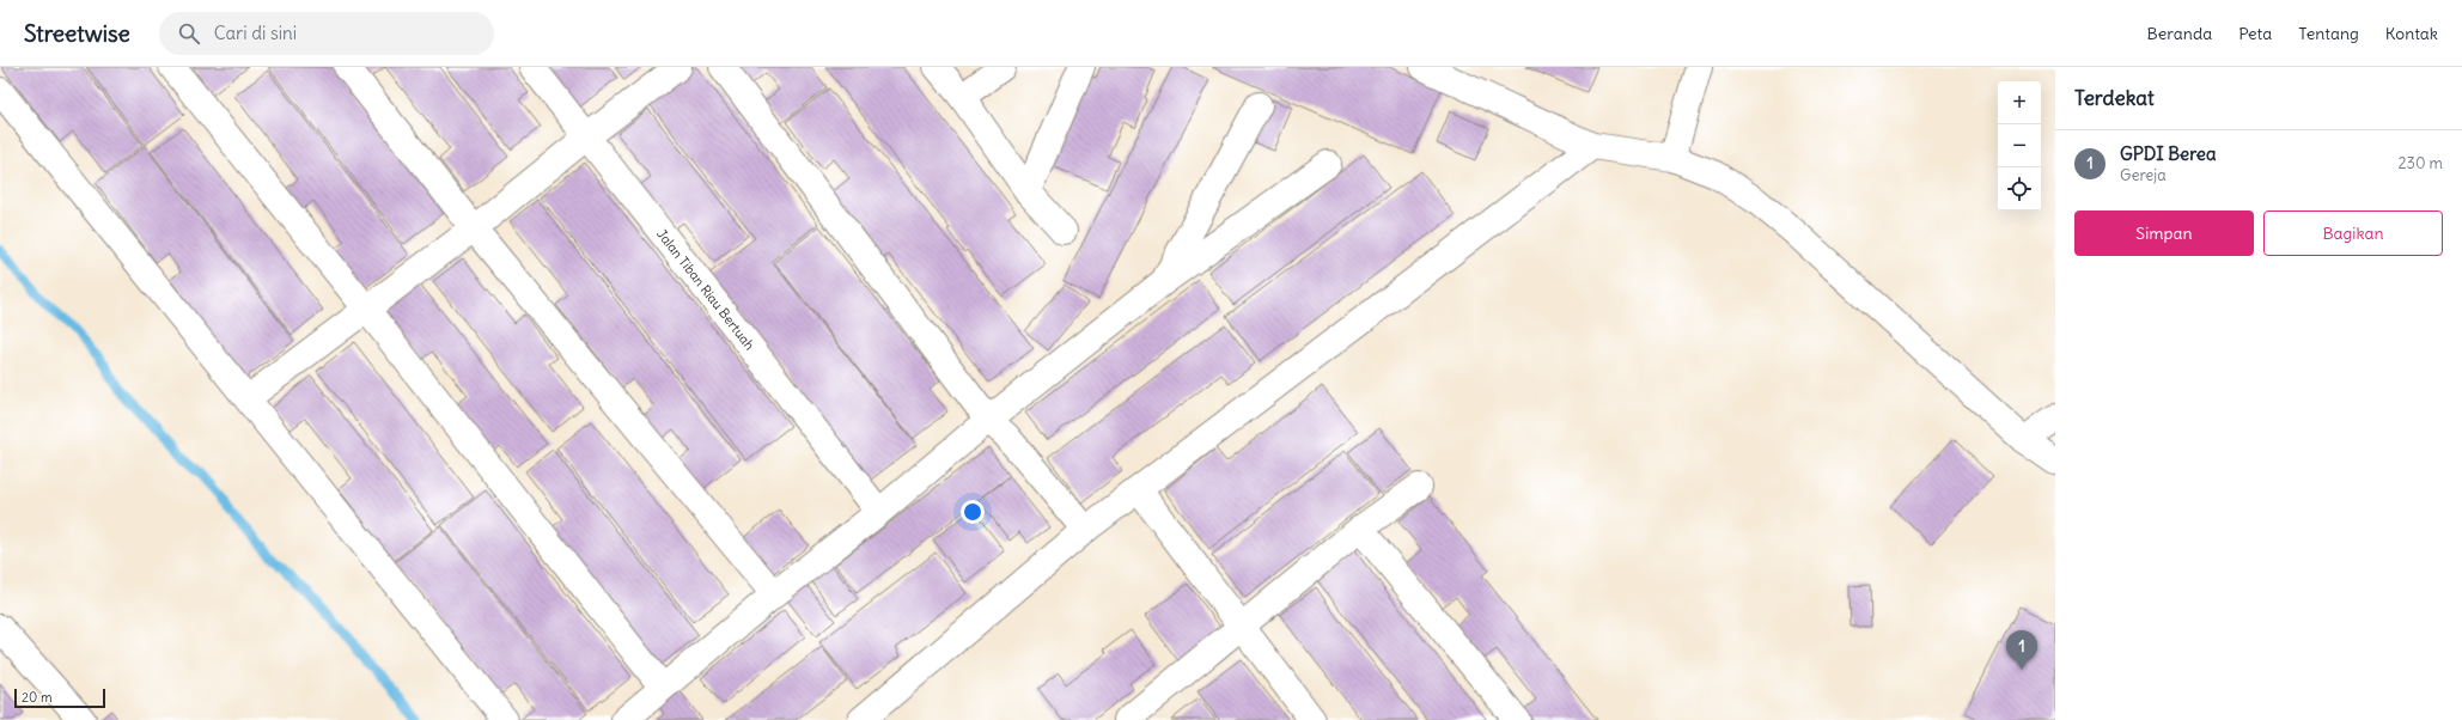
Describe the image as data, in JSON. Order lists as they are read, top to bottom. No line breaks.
{"streets":{"street":["Jalan Tiban Riau Bertuah"]},"scale_bar":"20 m","page":{"header":"Streetwise","search":"Cari di sini","nav":["Beranda","Peta","Tentang","Kontak"],"heading":"Terdekat","map_buttons":["+","−"],"list":[{"mark":"1","name":"GPDI Berea","note":"Gereja","value":"230 m"}],"buttons":["Simpan","Bagikan"],"pins":"1","scale":"20 m"}}
